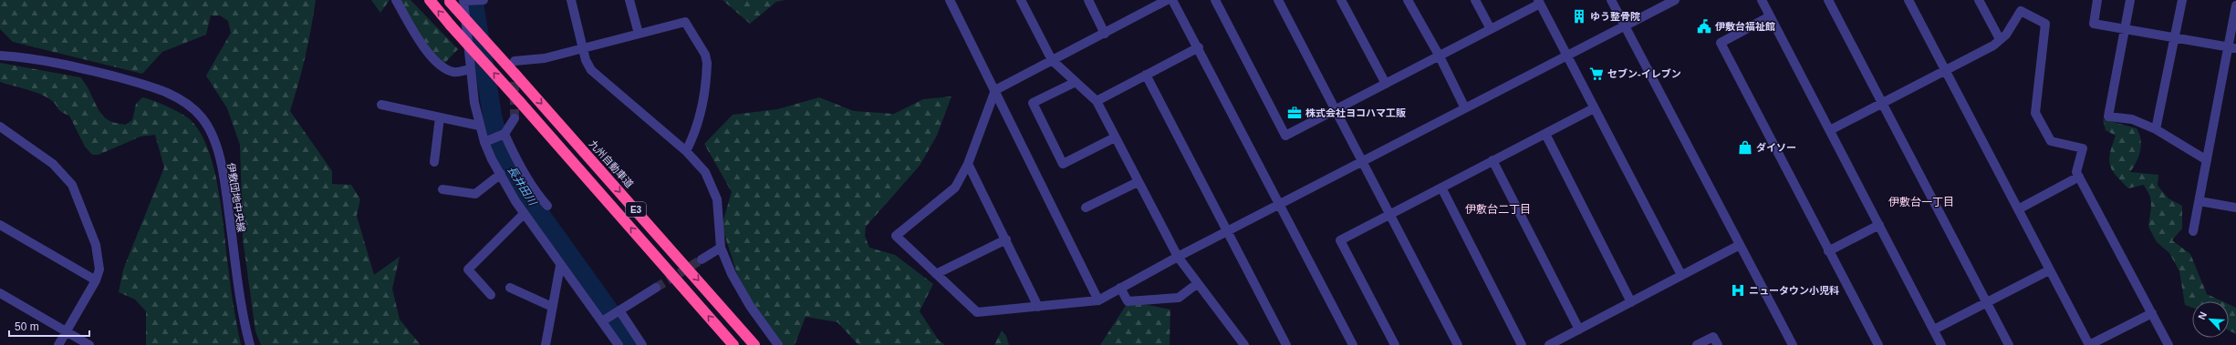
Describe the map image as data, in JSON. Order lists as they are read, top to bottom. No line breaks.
{"streets":{"highway":["九州自動車道","E3"],"street":["伊敷団地中央線"]},"districts":["伊敷台一丁目","伊敷台二丁目"],"water":["長井田川"],"places":{"building":["ゆう整骨院"],"public building":["伊敷台福祉館"],"supermarket":["セブン-イレブン"],"office":["株式会社ヨコハマ工販"],"shop":["ダイソー"],"hospital":["ニュータウン小児科"]},"scale_bar":"50 m","north":"top left"}
